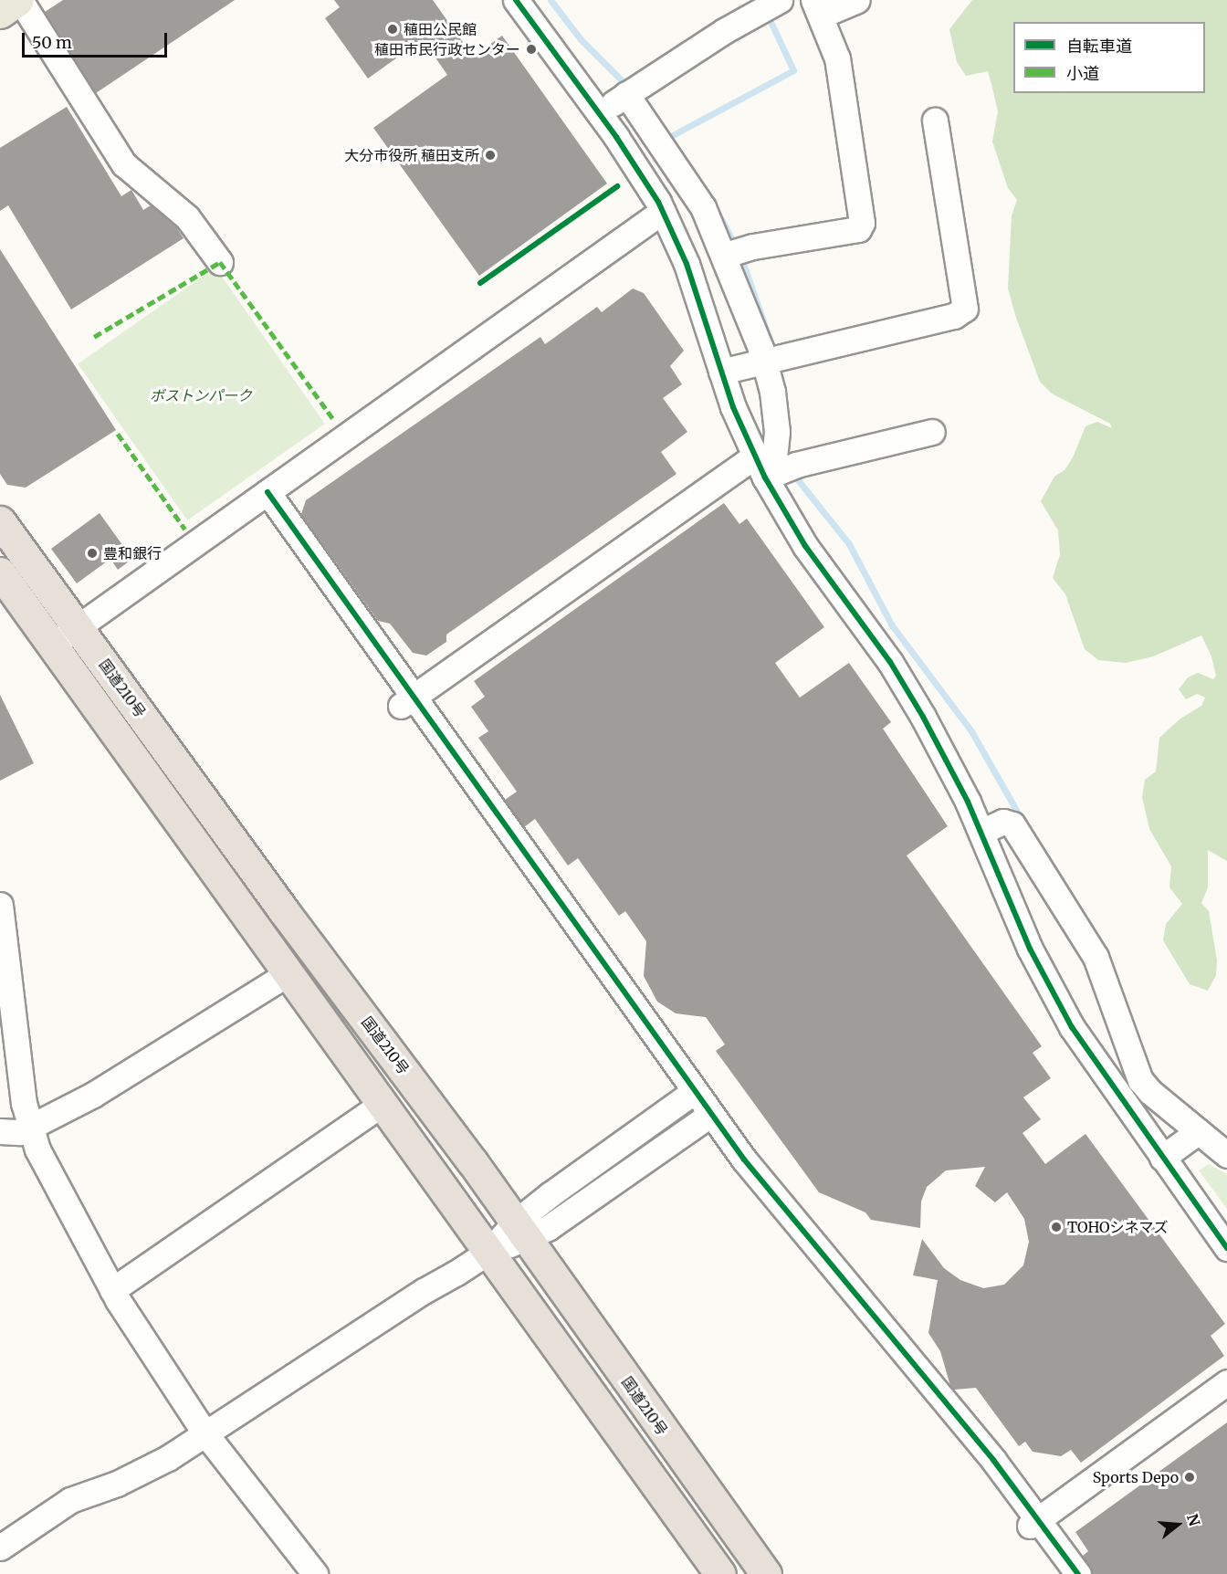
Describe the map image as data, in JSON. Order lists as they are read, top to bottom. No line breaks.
{"streets":{"highway":["国道210号"]},"parks":["ボストンパーク"],"places":["稙田公民館","稙田市民行政センター","大分市役所 稙田支所","豊和銀行","TOHOシネマズ","Sports Depo"],"legend":["自転車道","小道"],"scale_bar":"50 m","north":"right"}
